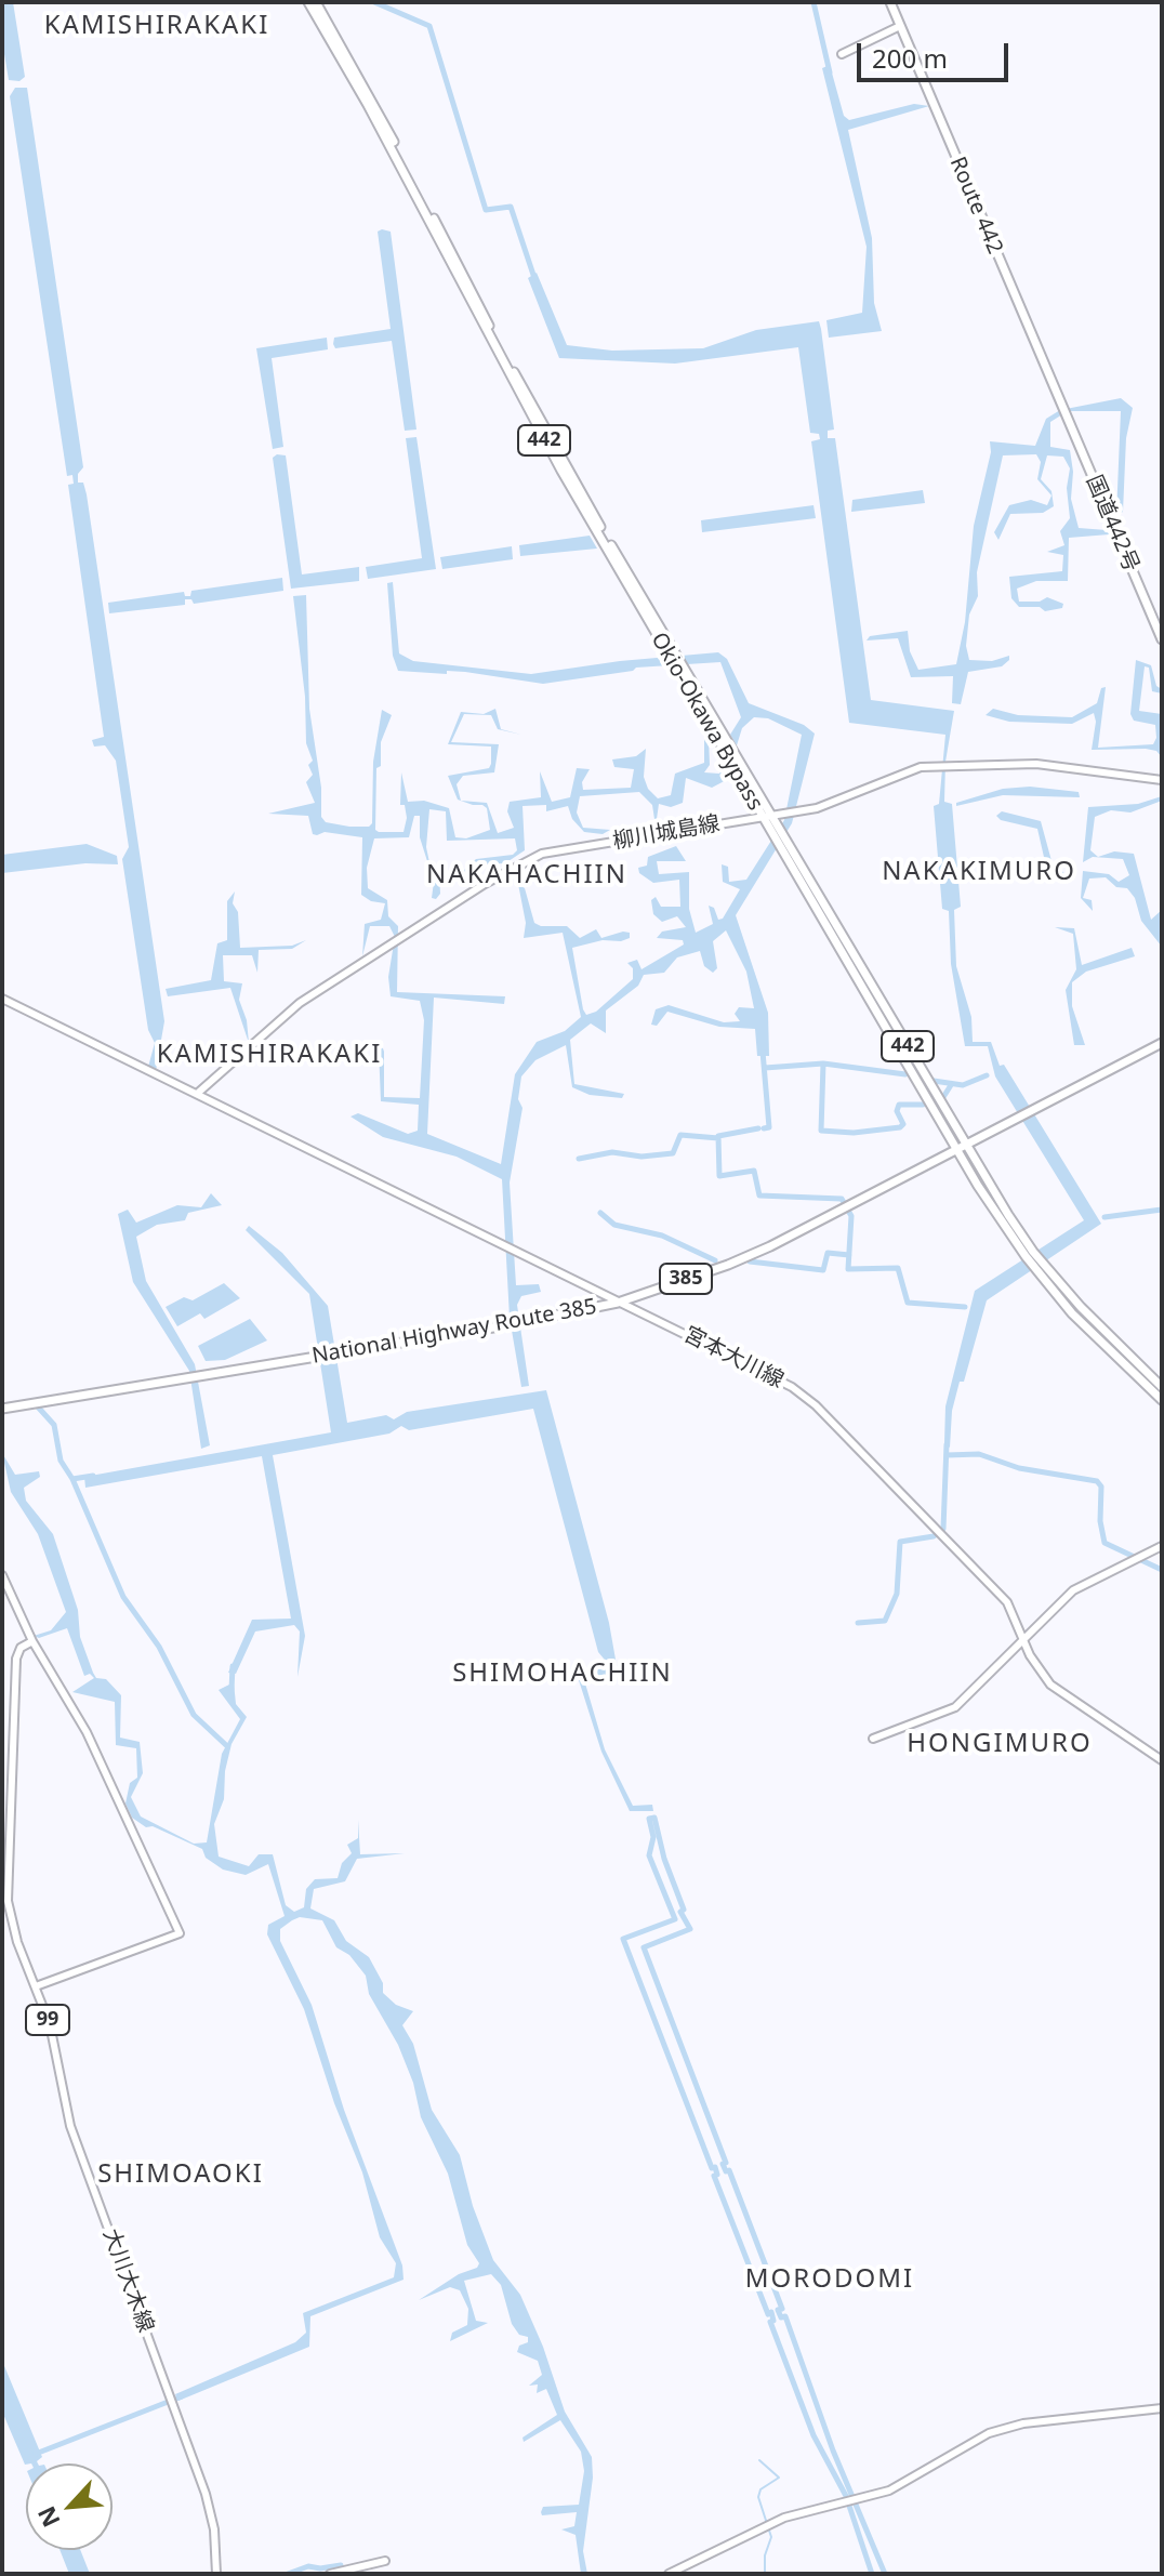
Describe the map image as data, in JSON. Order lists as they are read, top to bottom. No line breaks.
{"streets":{"highway":["Route 442","442","国道442号","Okio-Okawa Bypass","385","National Highway Route 385"],"main road":["柳川城島線","宮本大川線","99","大川大木線"]},"crossings":[["Route 442","国道442号"],["Okio-Okawa Bypass","柳川城島線"],["Okio-Okawa Bypass","National Highway Route 385"],["柳川城島線","宮本大川線"],["National Highway Route 385","宮本大川線"],["99","大川大木線"]],"districts":["KAMISHIRAKAKI","NAKAKIMURO","NAKAHACHIIN","KAMISHIRAKAKI","SHIMOHACHIIN","HONGIMURO","SHIMOAOKI","MORODOMI"],"scale_bar":"200 m","north":"bottom left"}
